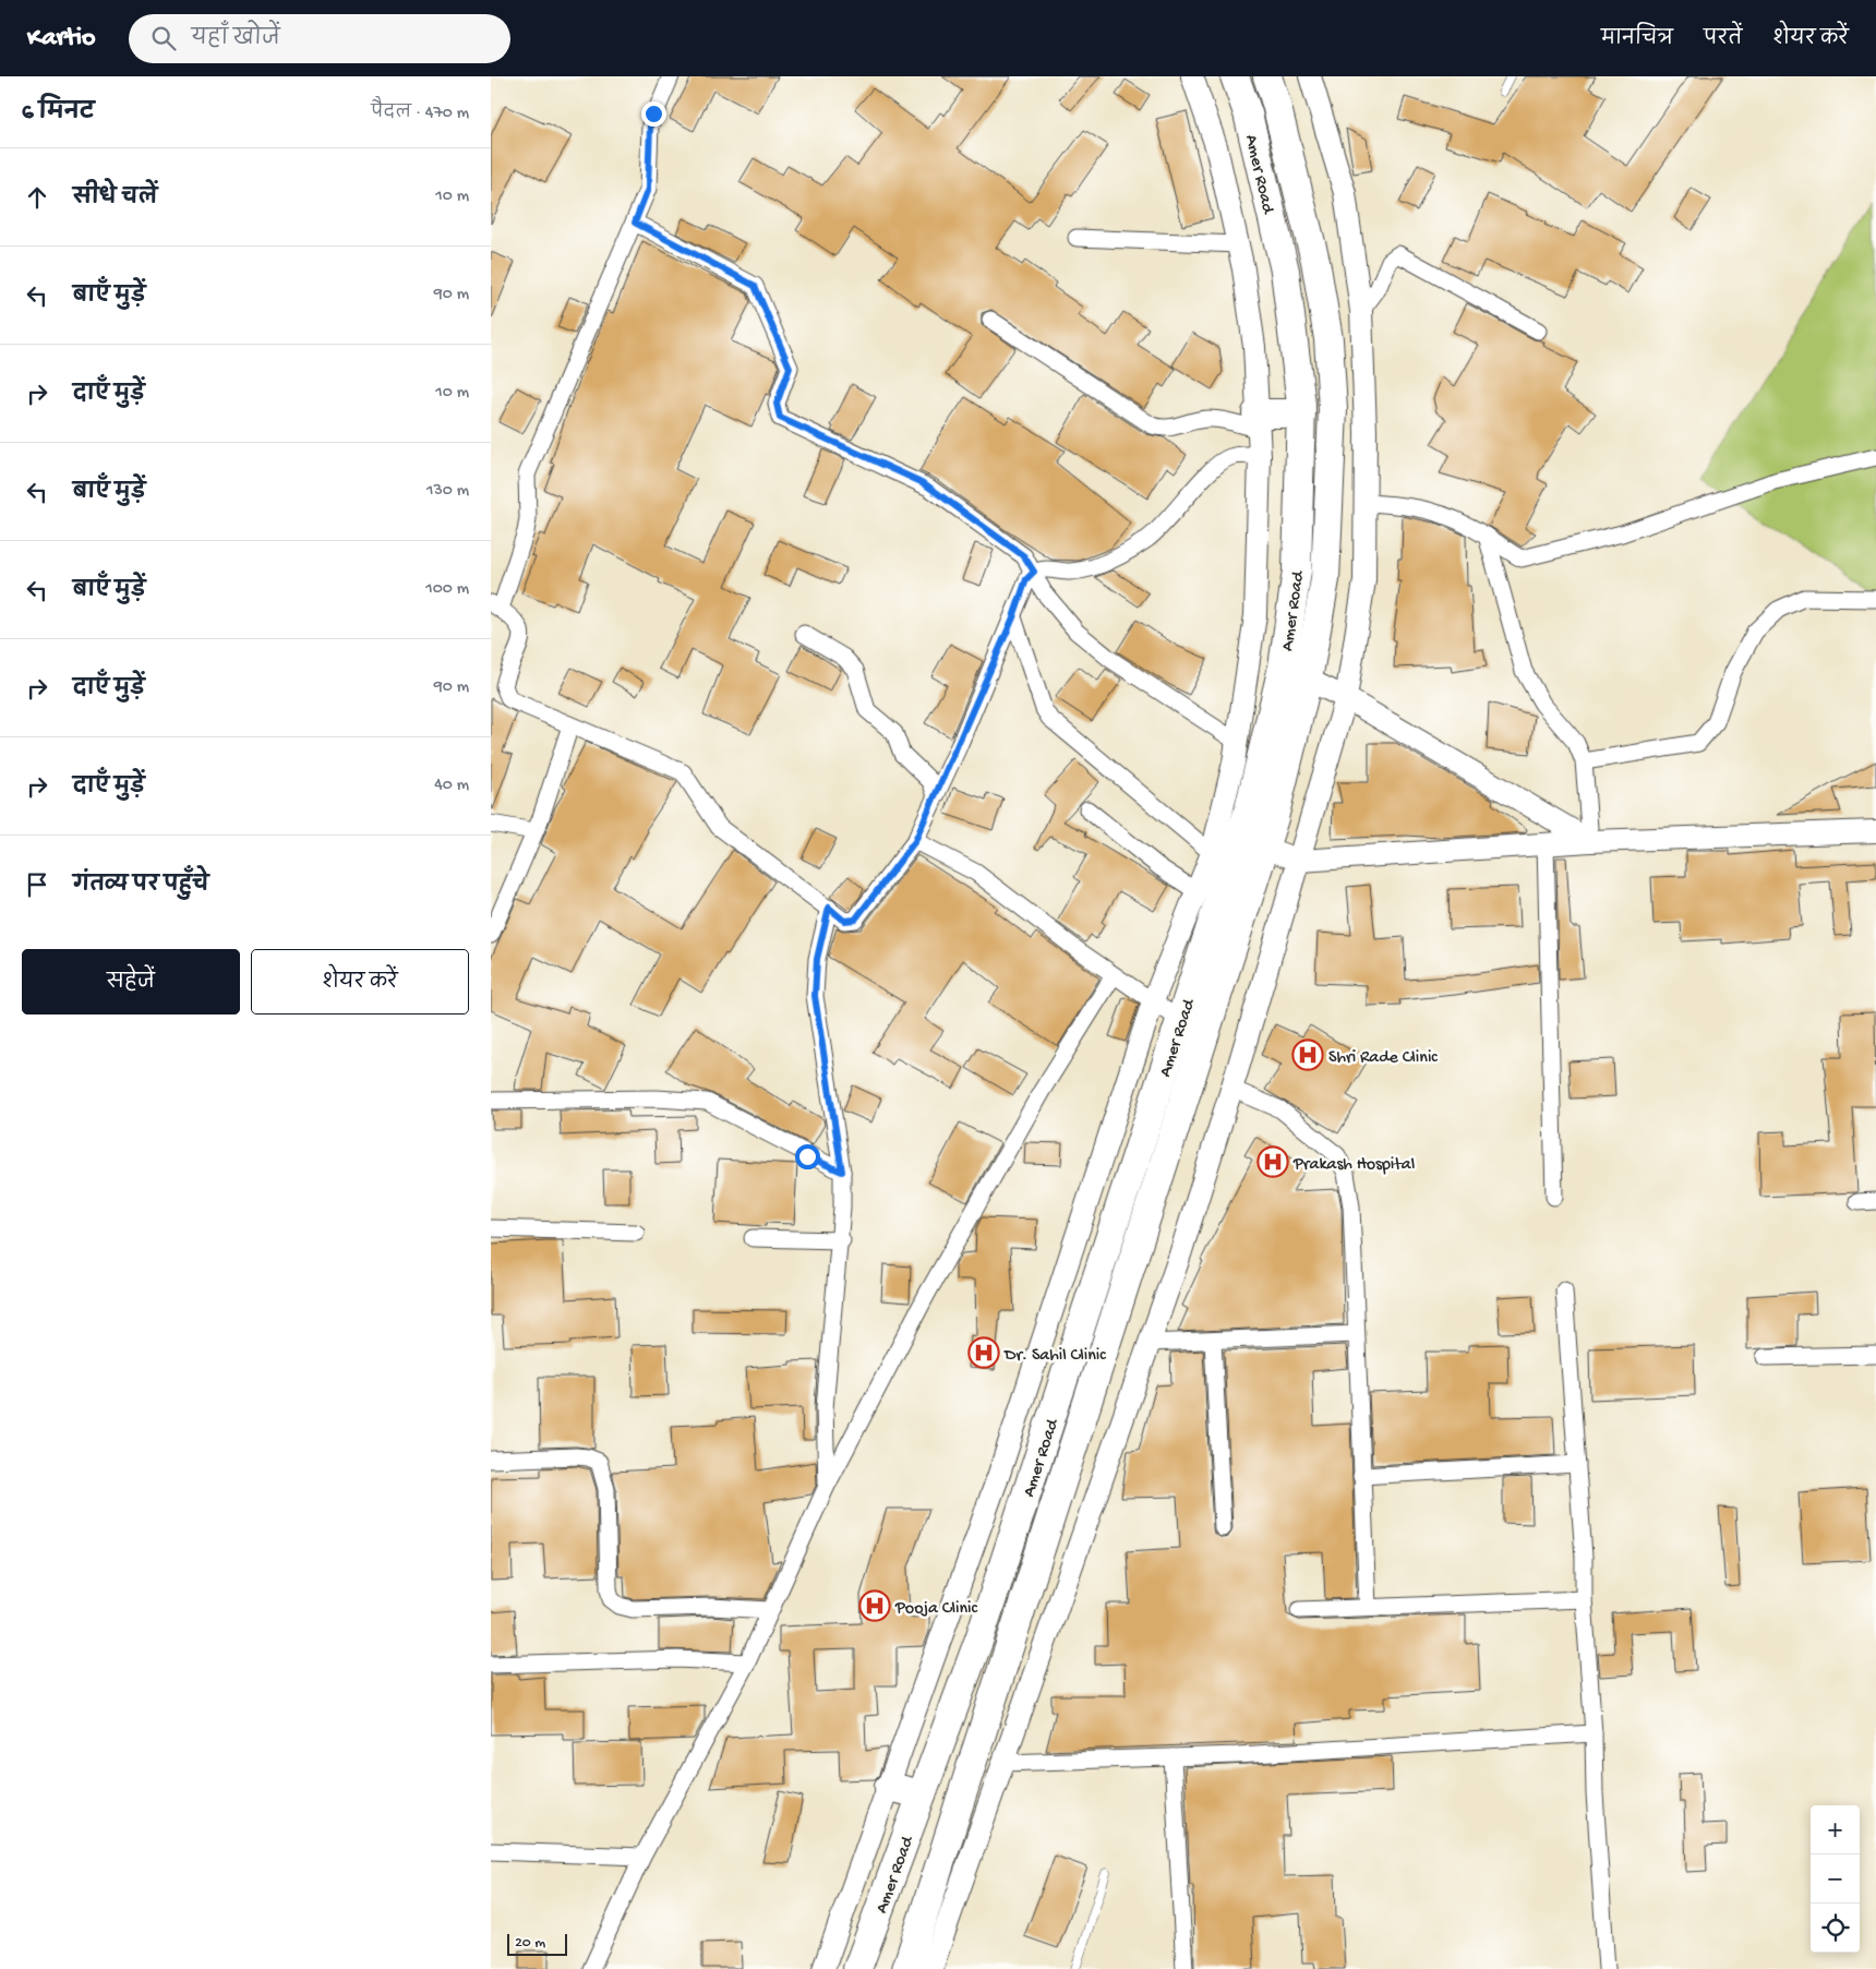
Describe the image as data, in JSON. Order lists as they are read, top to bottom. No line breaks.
{"streets":{"highway":["Amer Road"]},"places":{"hospital":["Shri Rade Clinic","Prakash Hospital","Dr. Sahil Clinic","Pooja Clinic"]},"scale_bar":"20 m","page":{"header":"Kartio","search":"यहाँ खोजें","nav":["मानचित्र","परतें","शेयर करें"],"heading":["6 मिनट","पैदल · 470 m"],"list":[["सीधे चलें","10 m"],["बाएँ मुड़ें","90 m"],["दाएँ मुड़ें","10 m"],["बाएँ मुड़ें","130 m"],["बाएँ मुड़ें","100 m"],["दाएँ मुड़ें","90 m"],["दाएँ मुड़ें","40 m"],"गंतव्य पर पहुँचे"],"buttons":["सहेजें","शेयर करें"],"map_buttons":["+","−"],"scale":"20 m"}}
